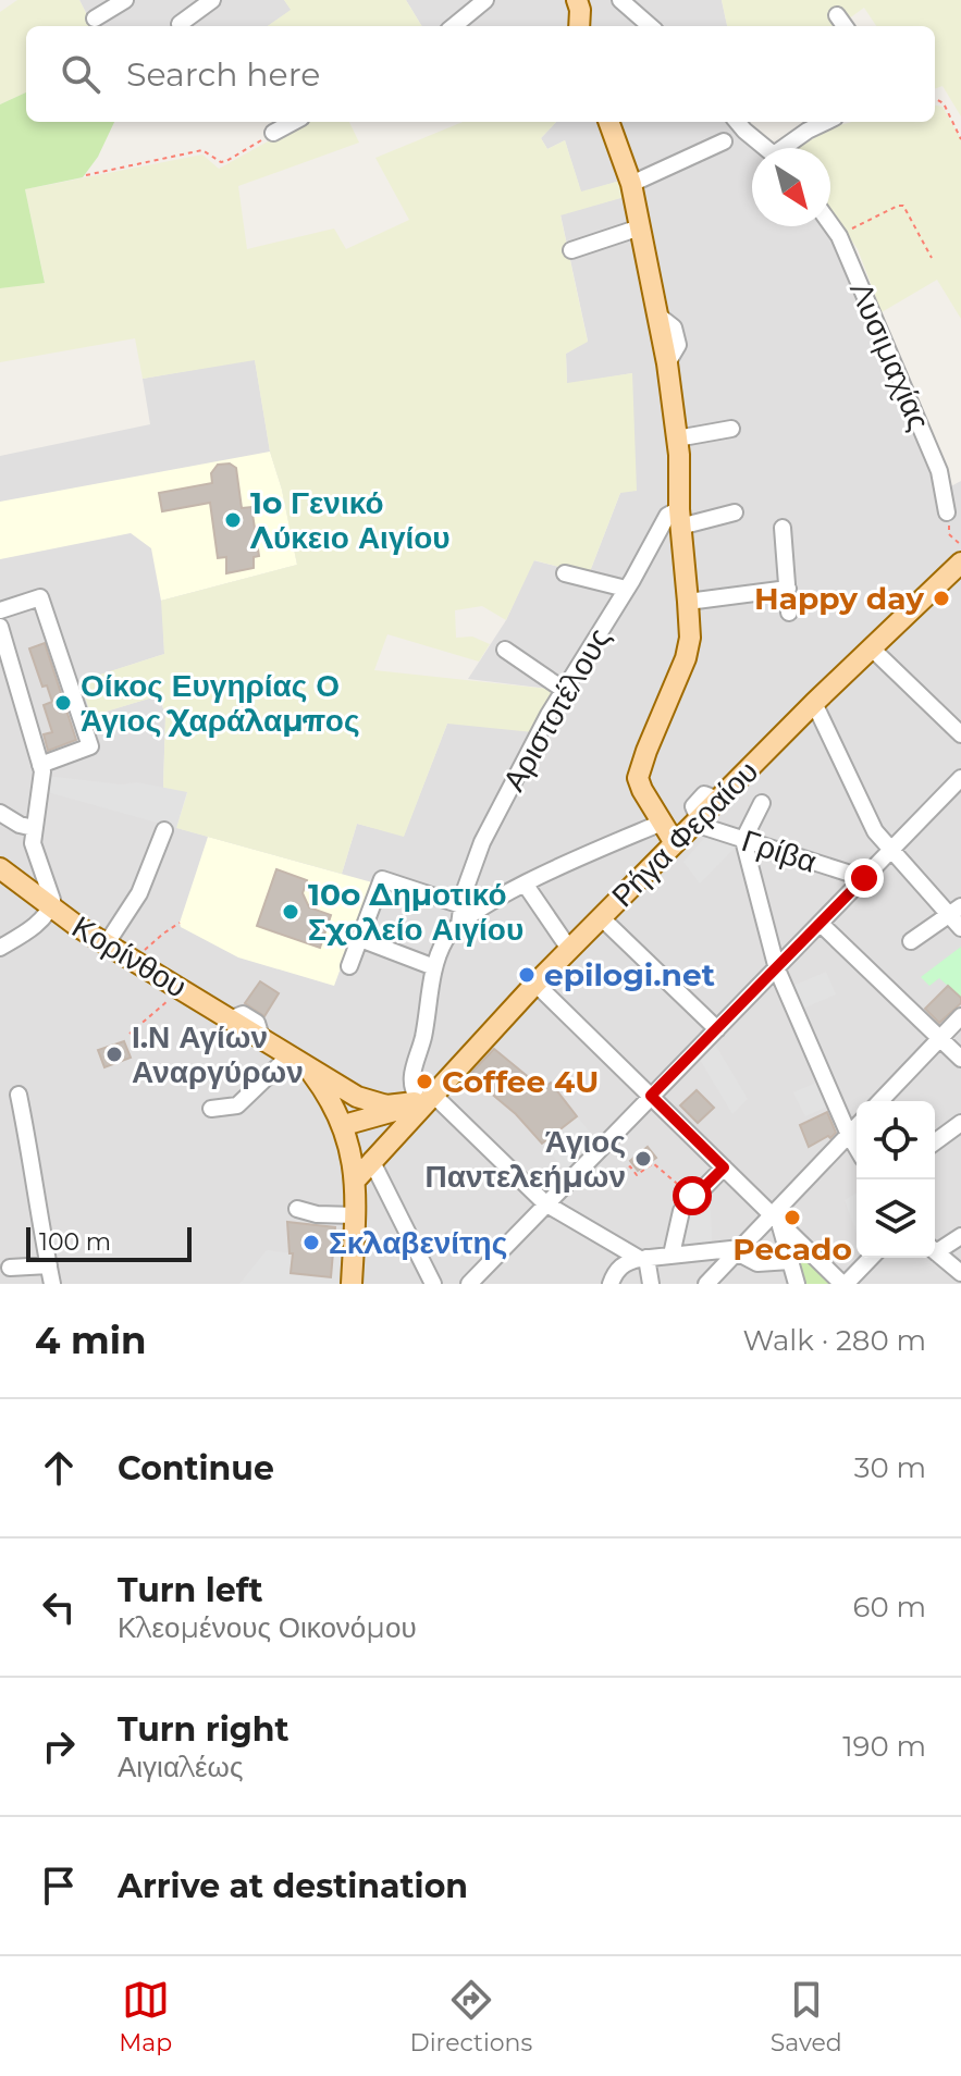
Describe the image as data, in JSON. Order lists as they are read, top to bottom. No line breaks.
{"streets":{"main road":["Ρήγα Φεραίου","Κορίνθου"],"street":["Λυσιμαχίας","Αριστοτέλους","Γρίβα"]},"crossings":[["Ρήγα Φεραίου","Γρίβα"],["Ρήγα Φεραίου","Κορίνθου"]],"places":["1o Γενικό Λύκειο Αιγίου","Happy day","Οίκος Ευγηρίας Ο Άγιος Χαράλαμπος","10o Δημοτικό Σχολείο Αιγίου","epilogi.net","Ι.Ν Αγίων Αναργύρων","Coffee 4U","Άγιος Παντελεήμων","Pecado","Σκλαβενίτης"],"scale_bar":"100 m","north":"bottom right","page":{"search":"Search here","scale":"100 m","heading":["4 min","Walk · 280 m"],"list":[["Continue","30 m"],["Turn left","Κλεομένους Οικονόμου","60 m"],["Turn right","Αιγιαλέως","190 m"],"Arrive at destination"],"nav":["Map","Directions","Saved"]}}
